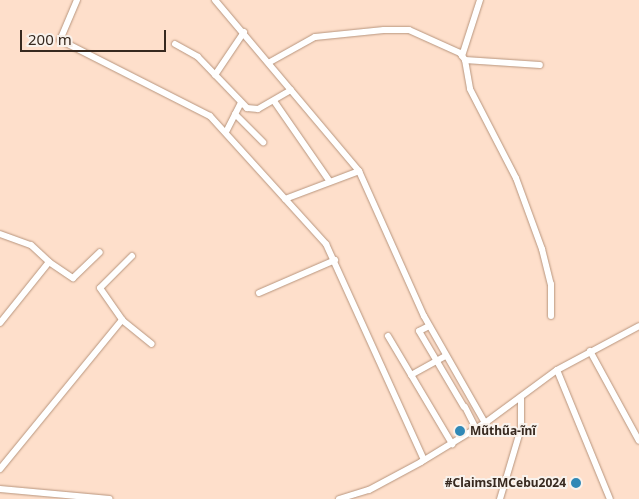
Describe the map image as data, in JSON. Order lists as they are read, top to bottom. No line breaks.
{"places":["Mũthũa-ĩnĩ","#ClaimsIMCebu2024"],"scale_bar":"200 m"}
